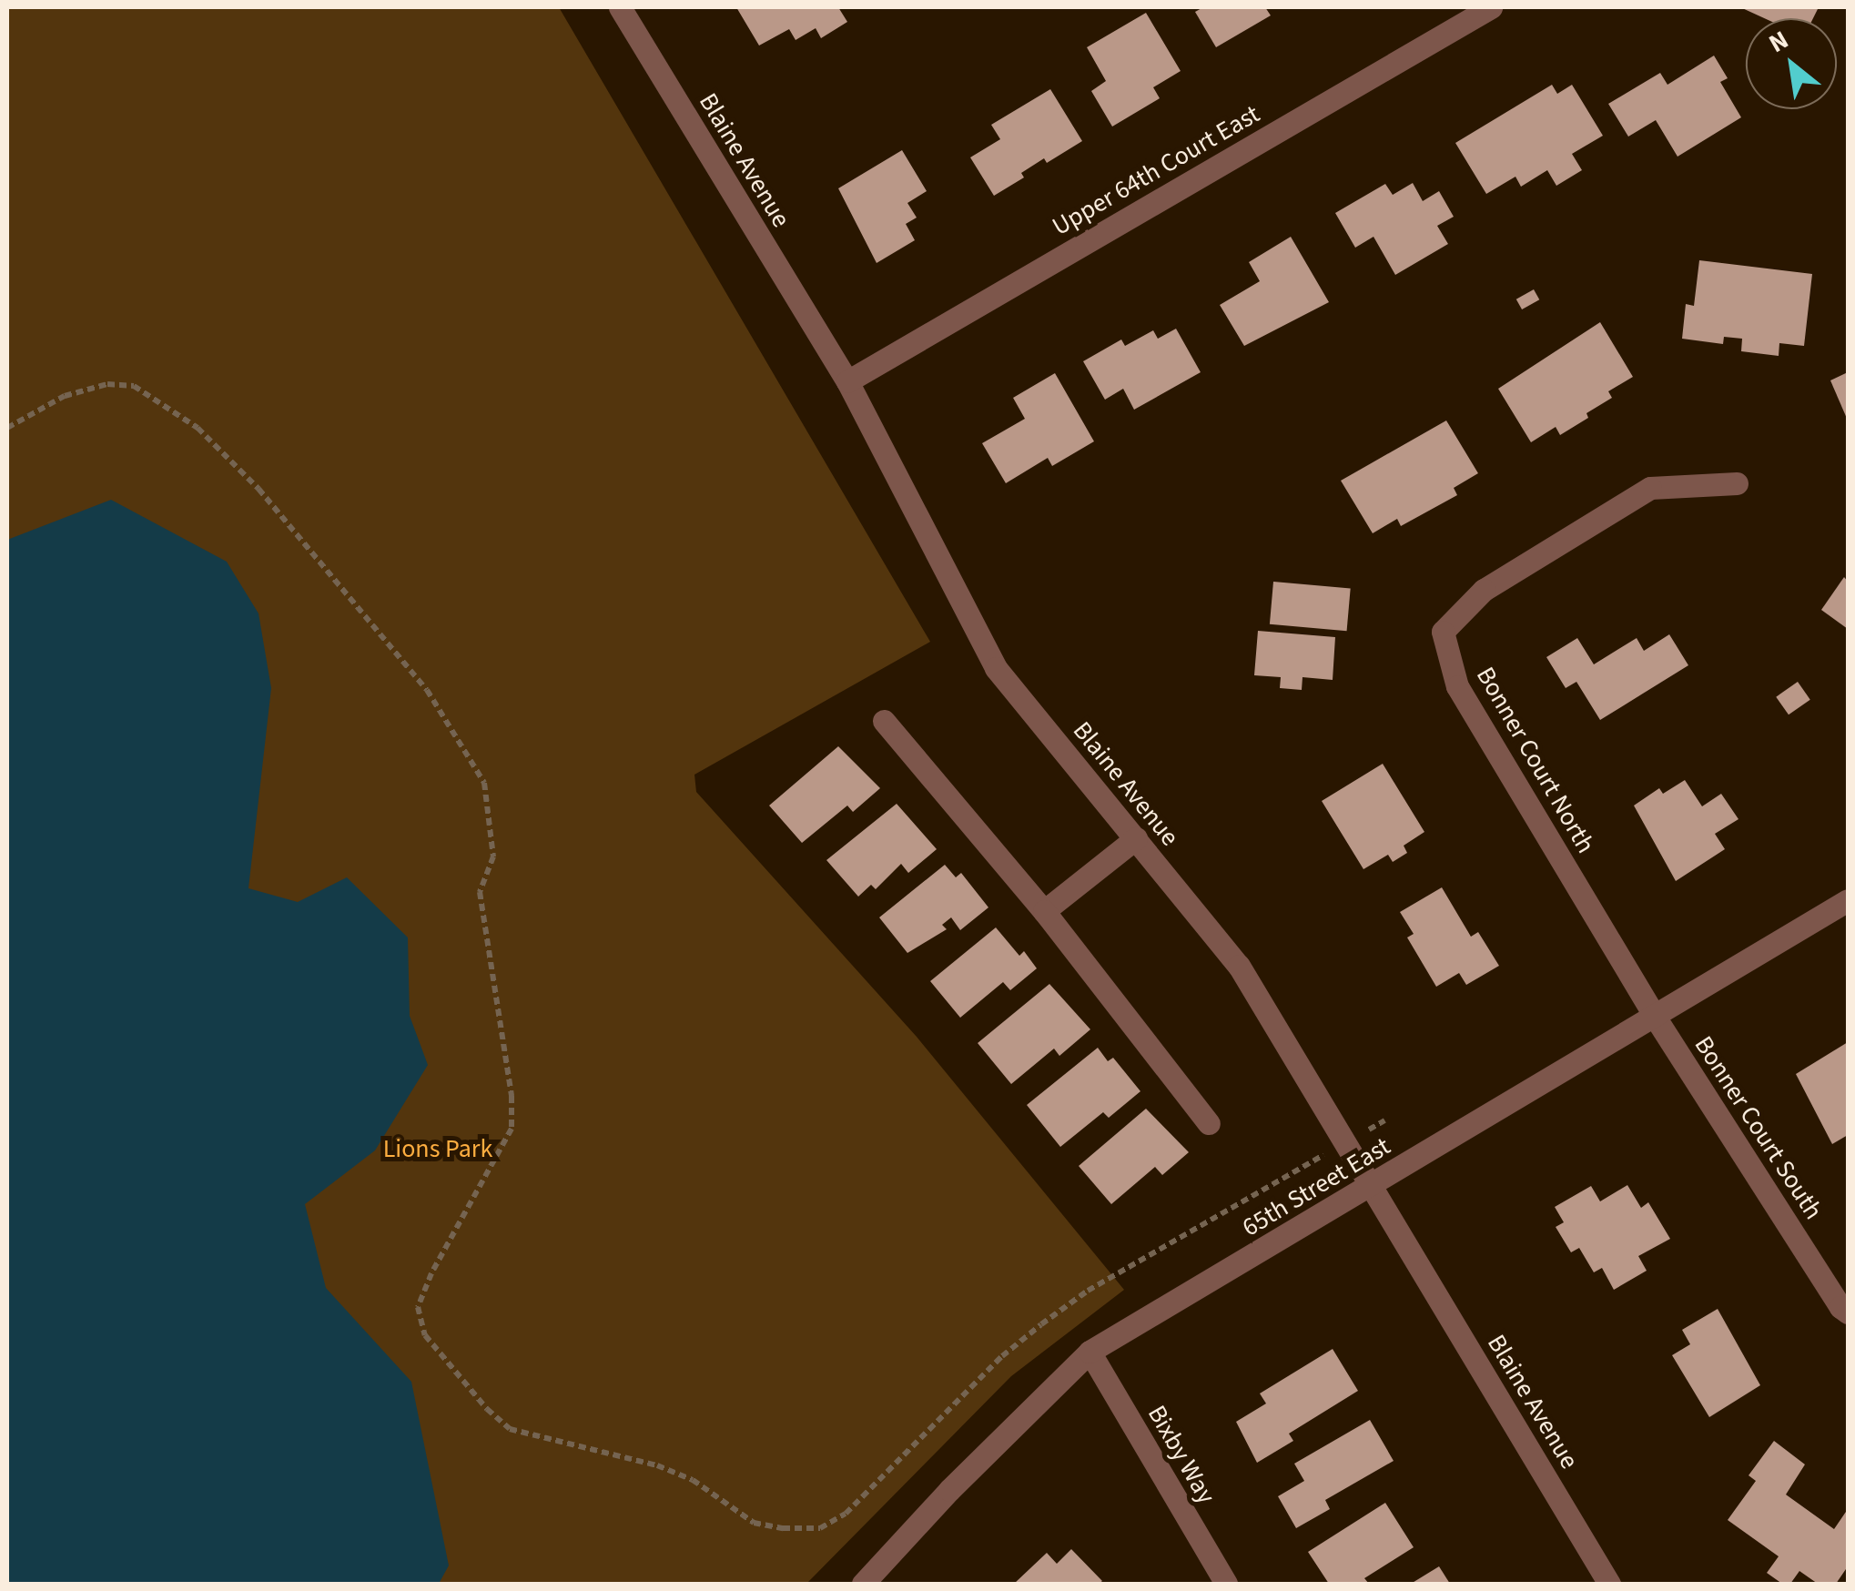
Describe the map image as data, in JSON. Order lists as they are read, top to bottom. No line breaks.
{"streets":{"street":["Blaine Avenue","Upper 64th Court East","Bonner Court North","Bonner Court South","65th Street East","Bixby Way"]},"crossings":[["Blaine Avenue","Upper 64th Court East"],["Blaine Avenue","65th Street East"],["Bonner Court North","Bonner Court South"],["Bonner Court North","65th Street East"],["Bonner Court South","65th Street East"],["65th Street East","Bixby Way"]],"parks":["Lions Park"],"north":"top left"}
